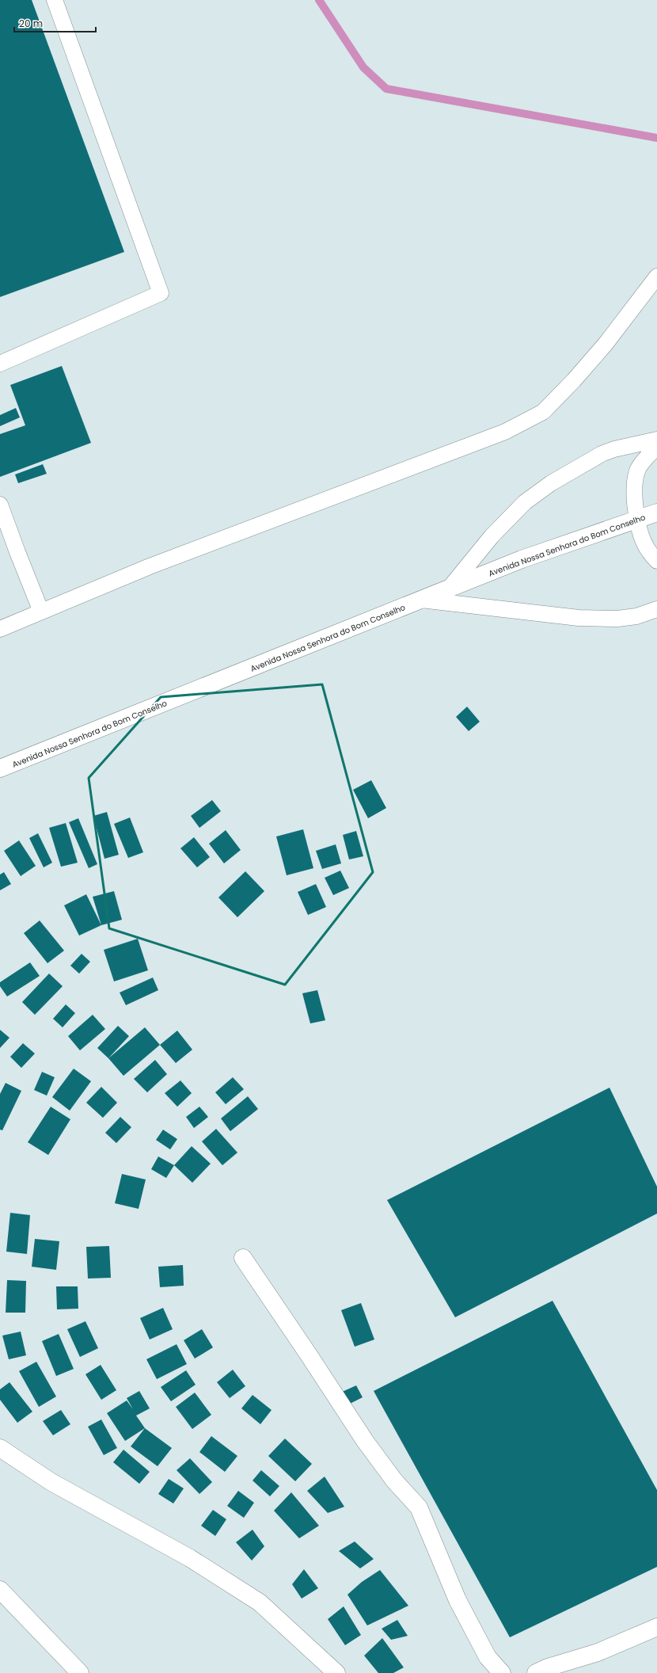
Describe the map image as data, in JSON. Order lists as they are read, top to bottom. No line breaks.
{"streets":{"street":["Avenida Nossa Senhora do Bom Conselho"]},"scale_bar":"20 m"}
